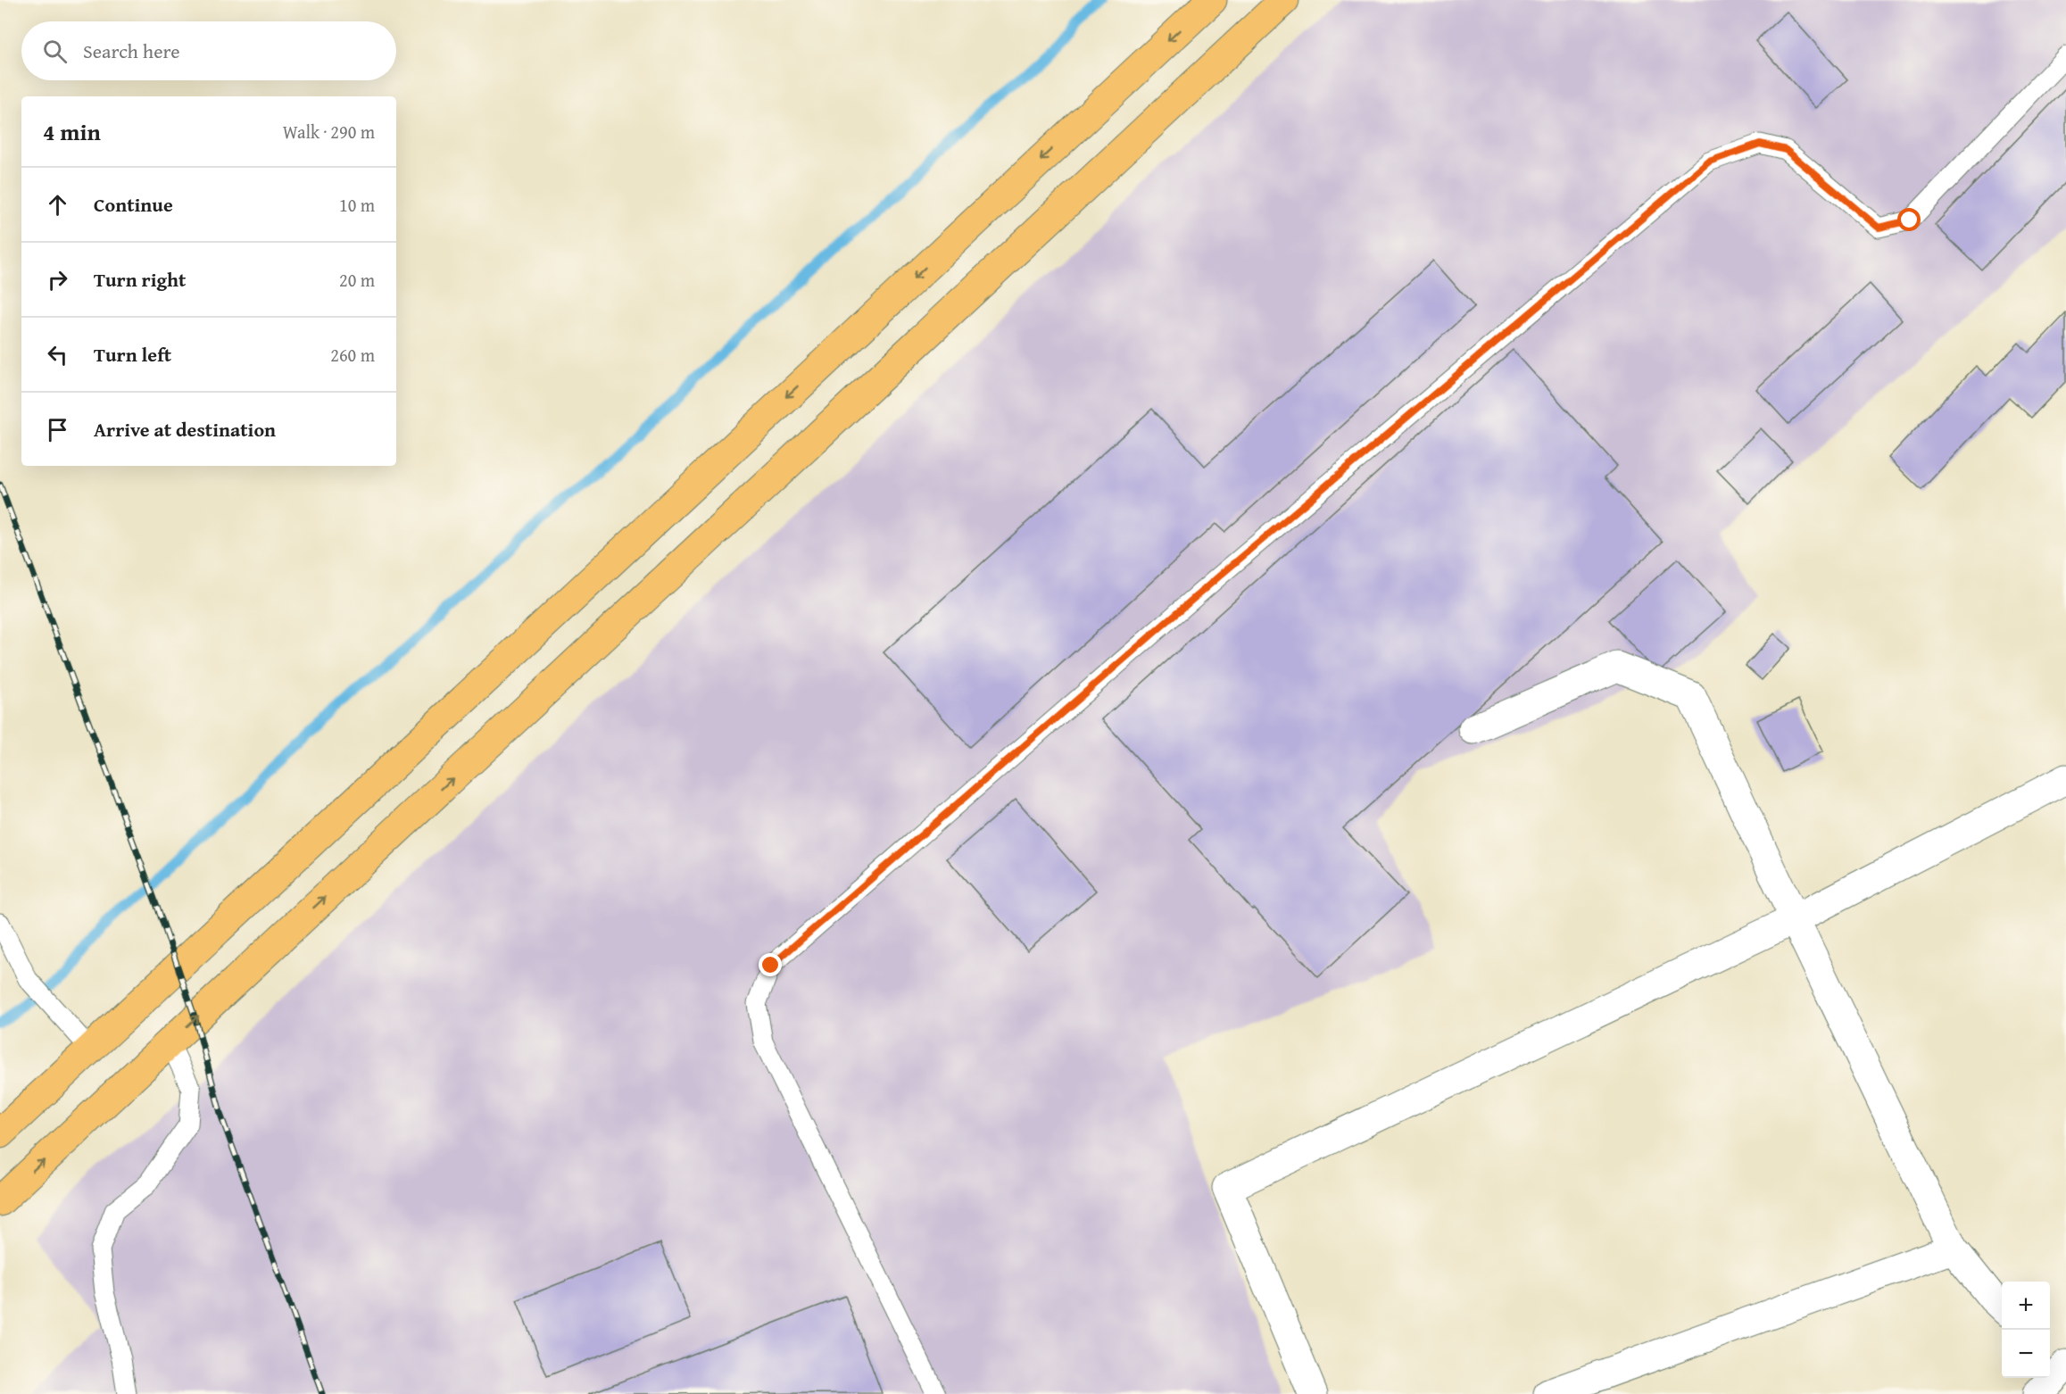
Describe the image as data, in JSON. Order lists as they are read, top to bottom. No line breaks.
{"page":{"search":"Search here","heading":["4 min","Walk · 290 m"],"list":[["Continue","10 m"],["Turn right","20 m"],["Turn left","260 m"],"Arrive at destination"],"map_buttons":["+","−"]}}
